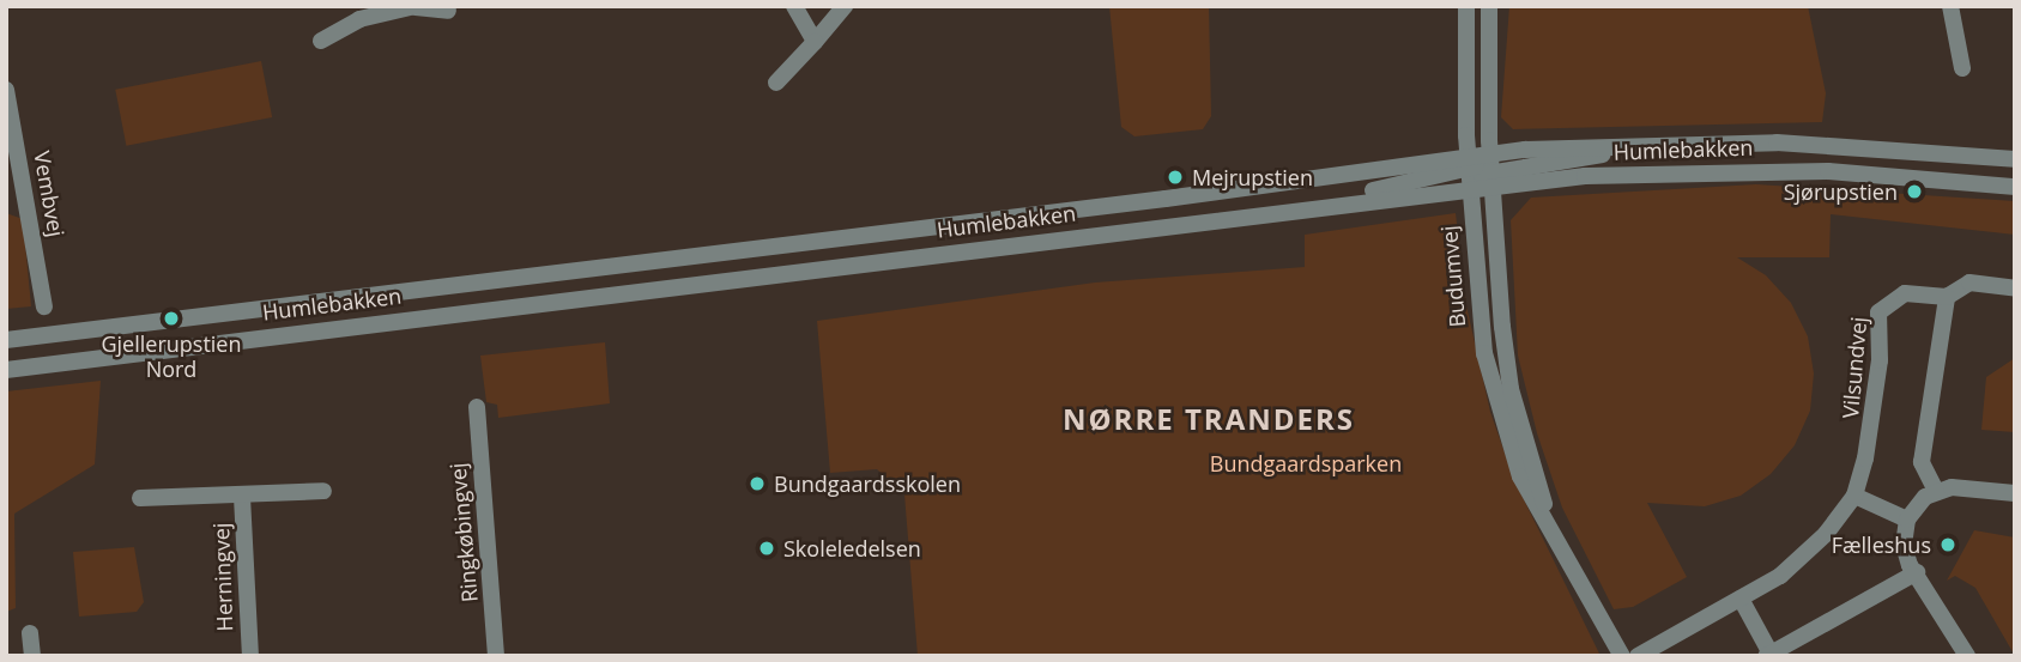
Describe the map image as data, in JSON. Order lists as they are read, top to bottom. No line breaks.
{"streets":{"street":["Humlebakken","Vembvej","Budumvej","Vilsundvej","Ringkøbingvej","Herningvej"]},"crossings":[["Humlebakken","Budumvej"]],"districts":["NØRRE TRANDERS"],"parks":["Bundgaardsparken"],"places":["Mejrupstien","Sjørupstien","Gjellerupstien Nord","Bundgaardsskolen","Fælleshus","Skoleledelsen"]}
